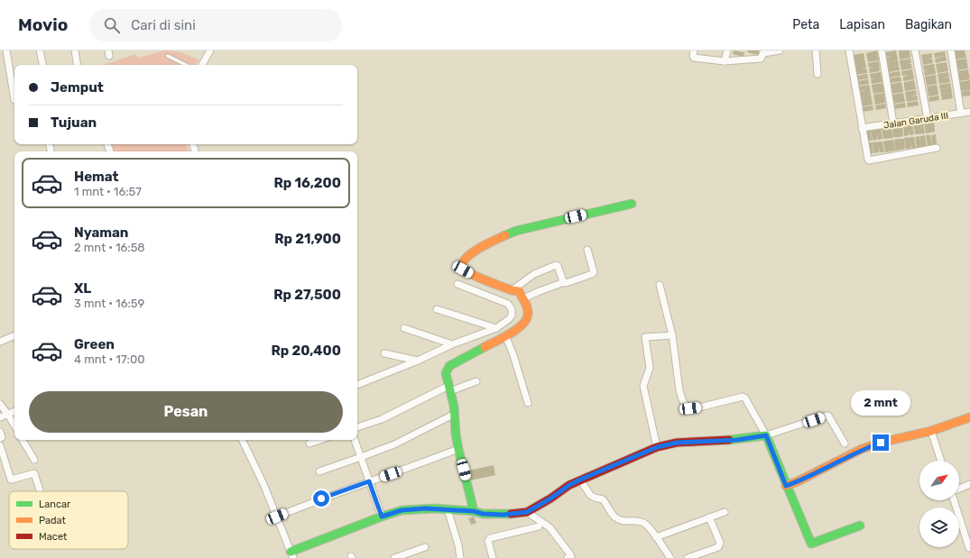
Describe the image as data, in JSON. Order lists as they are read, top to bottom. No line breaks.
{"streets":{"street":["Jalan Garuda III"]},"legend":["Lancar","Padat","Macet"],"north":"top right","page":{"header":"Movio","search":"Cari di sini","nav":["Peta","Lapisan","Bagikan"],"banner":["Jemput","Tujuan"],"list":[{"name":"Hemat","note":"1 mnt · 16:57","value":"Rp 16,200"},{"name":"Nyaman","note":"2 mnt · 16:58","value":"Rp 21,900"},{"name":"XL","note":"3 mnt · 16:59","value":"Rp 27,500"},{"name":"Green","note":"4 mnt · 17:00","value":"Rp 20,400"}],"buttons":"Pesan","bubble":"2 mnt"}}
